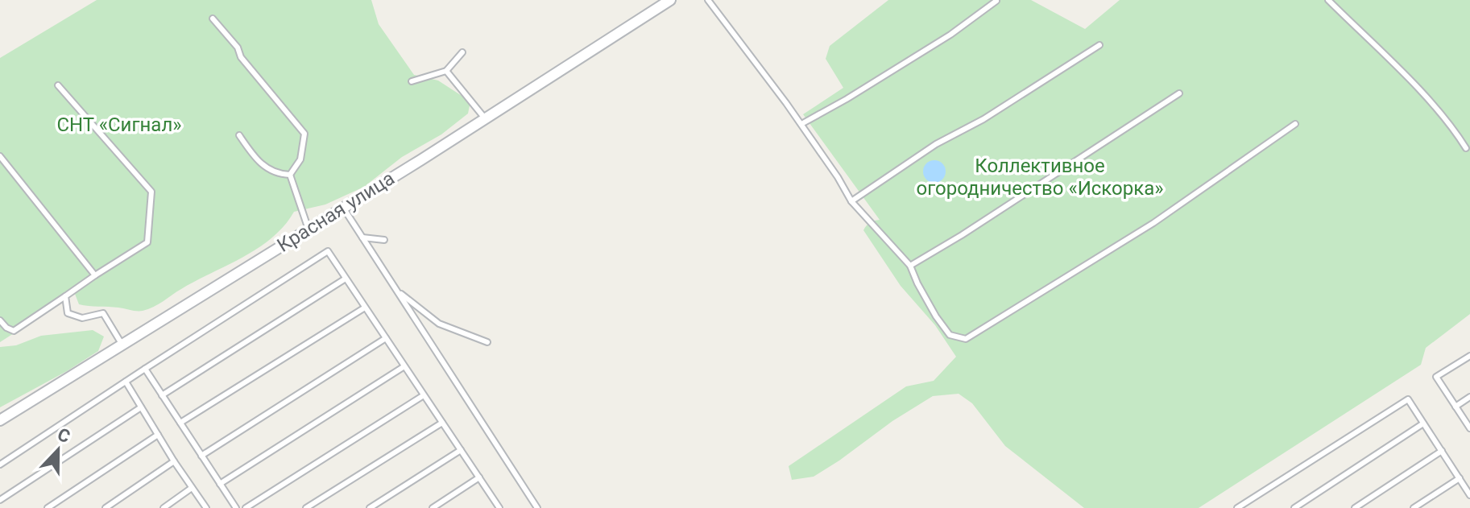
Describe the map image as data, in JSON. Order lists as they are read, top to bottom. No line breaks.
{"streets":{"street":["Красная улица"]},"parks":["СНТ «Сигнал»","Коллективное огородничество «Искорка»"],"north":"top"}
